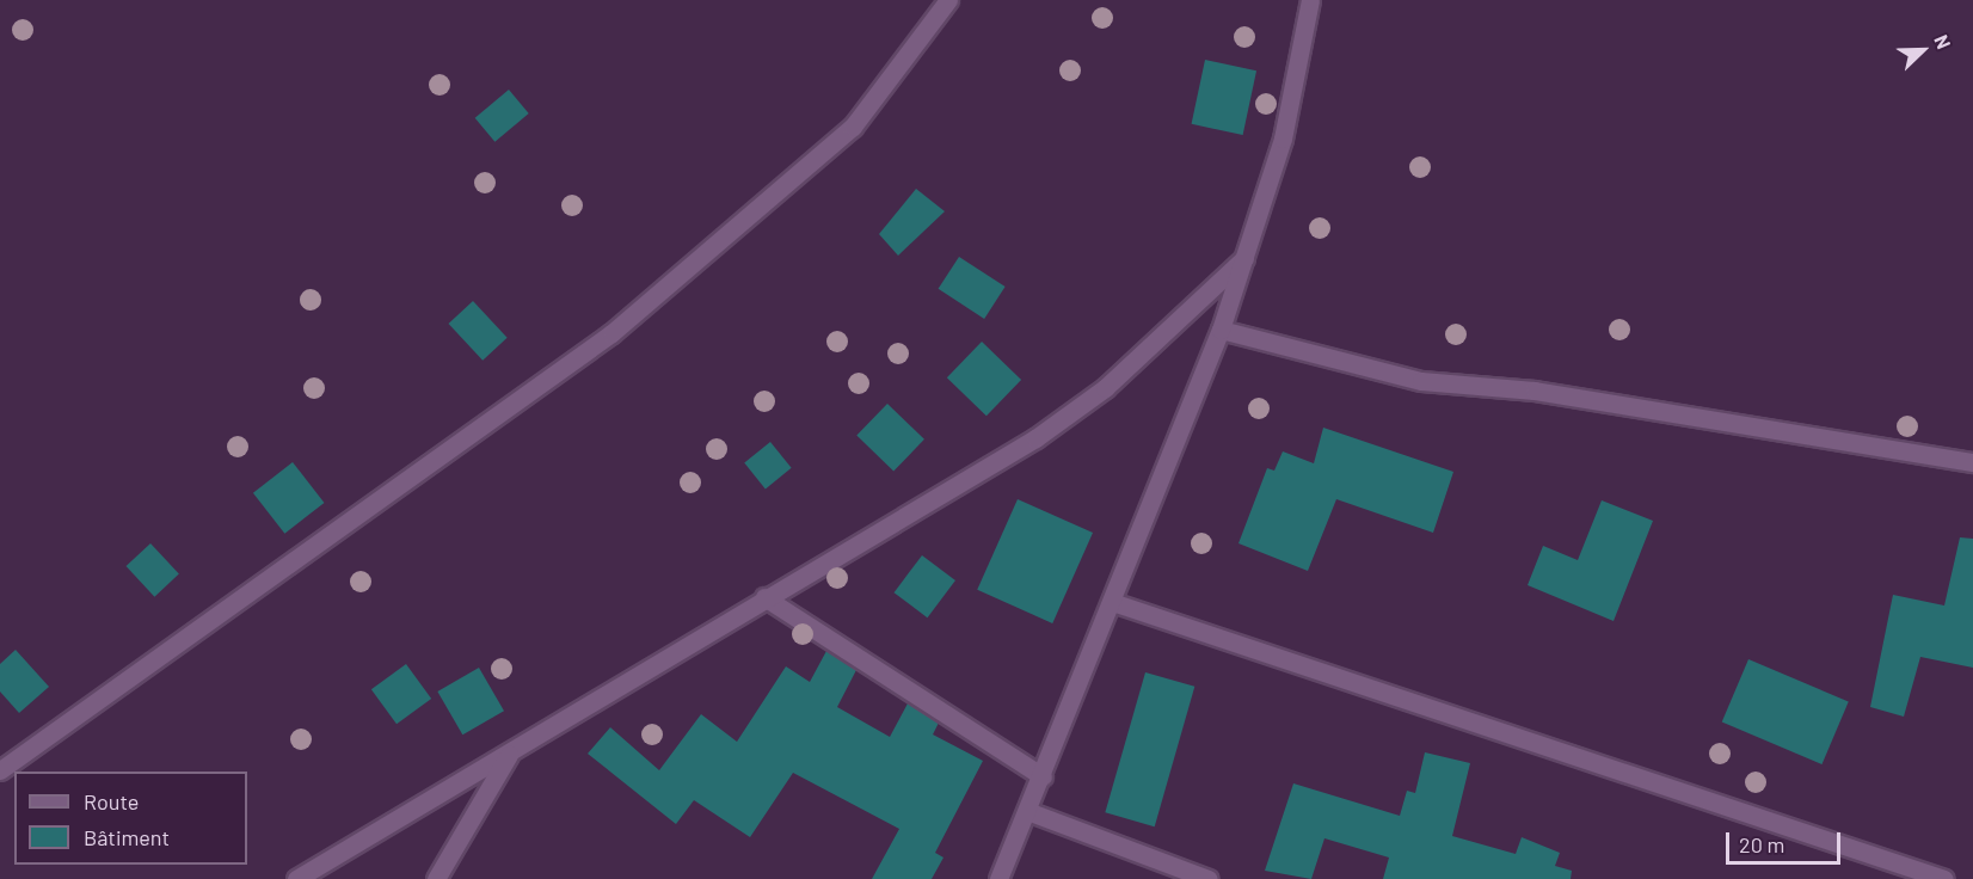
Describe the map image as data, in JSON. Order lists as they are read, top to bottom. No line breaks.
{"legend":["Route","Bâtiment"],"scale_bar":"20 m","north":"top right"}
